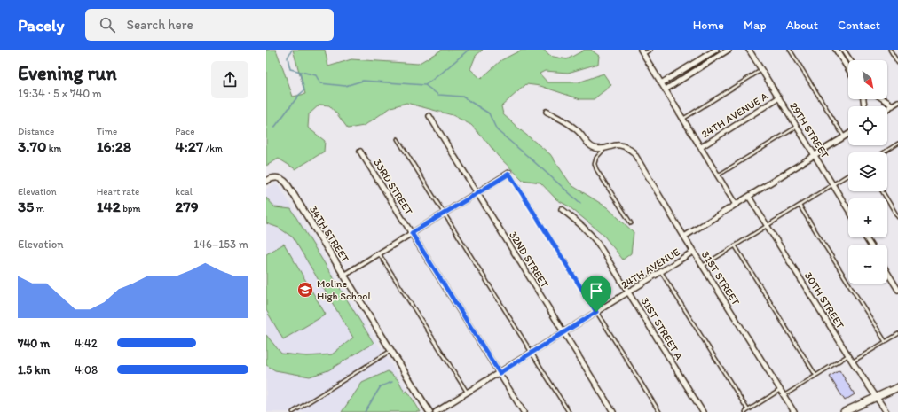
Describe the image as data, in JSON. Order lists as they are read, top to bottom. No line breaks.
{"streets":{"street":["24TH AVENUE A","29TH STREET","33RD STREET","34TH STREET","32ND STREET","24TH AVENUE","31ST STREET","30TH STREET","31ST STREET A"]},"crossings":[["24TH AVENUE A","29TH STREET"],["29TH STREET","24TH AVENUE"],["33RD STREET","24TH AVENUE"],["32ND STREET","24TH AVENUE"],["24TH AVENUE","31ST STREET"],["24TH AVENUE","30TH STREET"],["24TH AVENUE","31ST STREET A"]],"places":{"school or university":["Moline High School"]},"north":"bottom right","page":{"header":"Pacely","search":"Search here","nav":["Home","Map","About","Contact"],"heading":["Evening run","19:34 · 5 × 740 m"],"map_buttons":["+","−"],"stats":[["Distance","3.70 km"],["Time","16:28"],["Pace","4:27 /km"],["Elevation","35 m"],["Heart rate","142 bpm"],["kcal","279"]],"chart":["Elevation","146–153 m"],"list":[{"name":"740 m","note":"4:42"},{"name":"1.5 km","note":"4:08"}]}}
